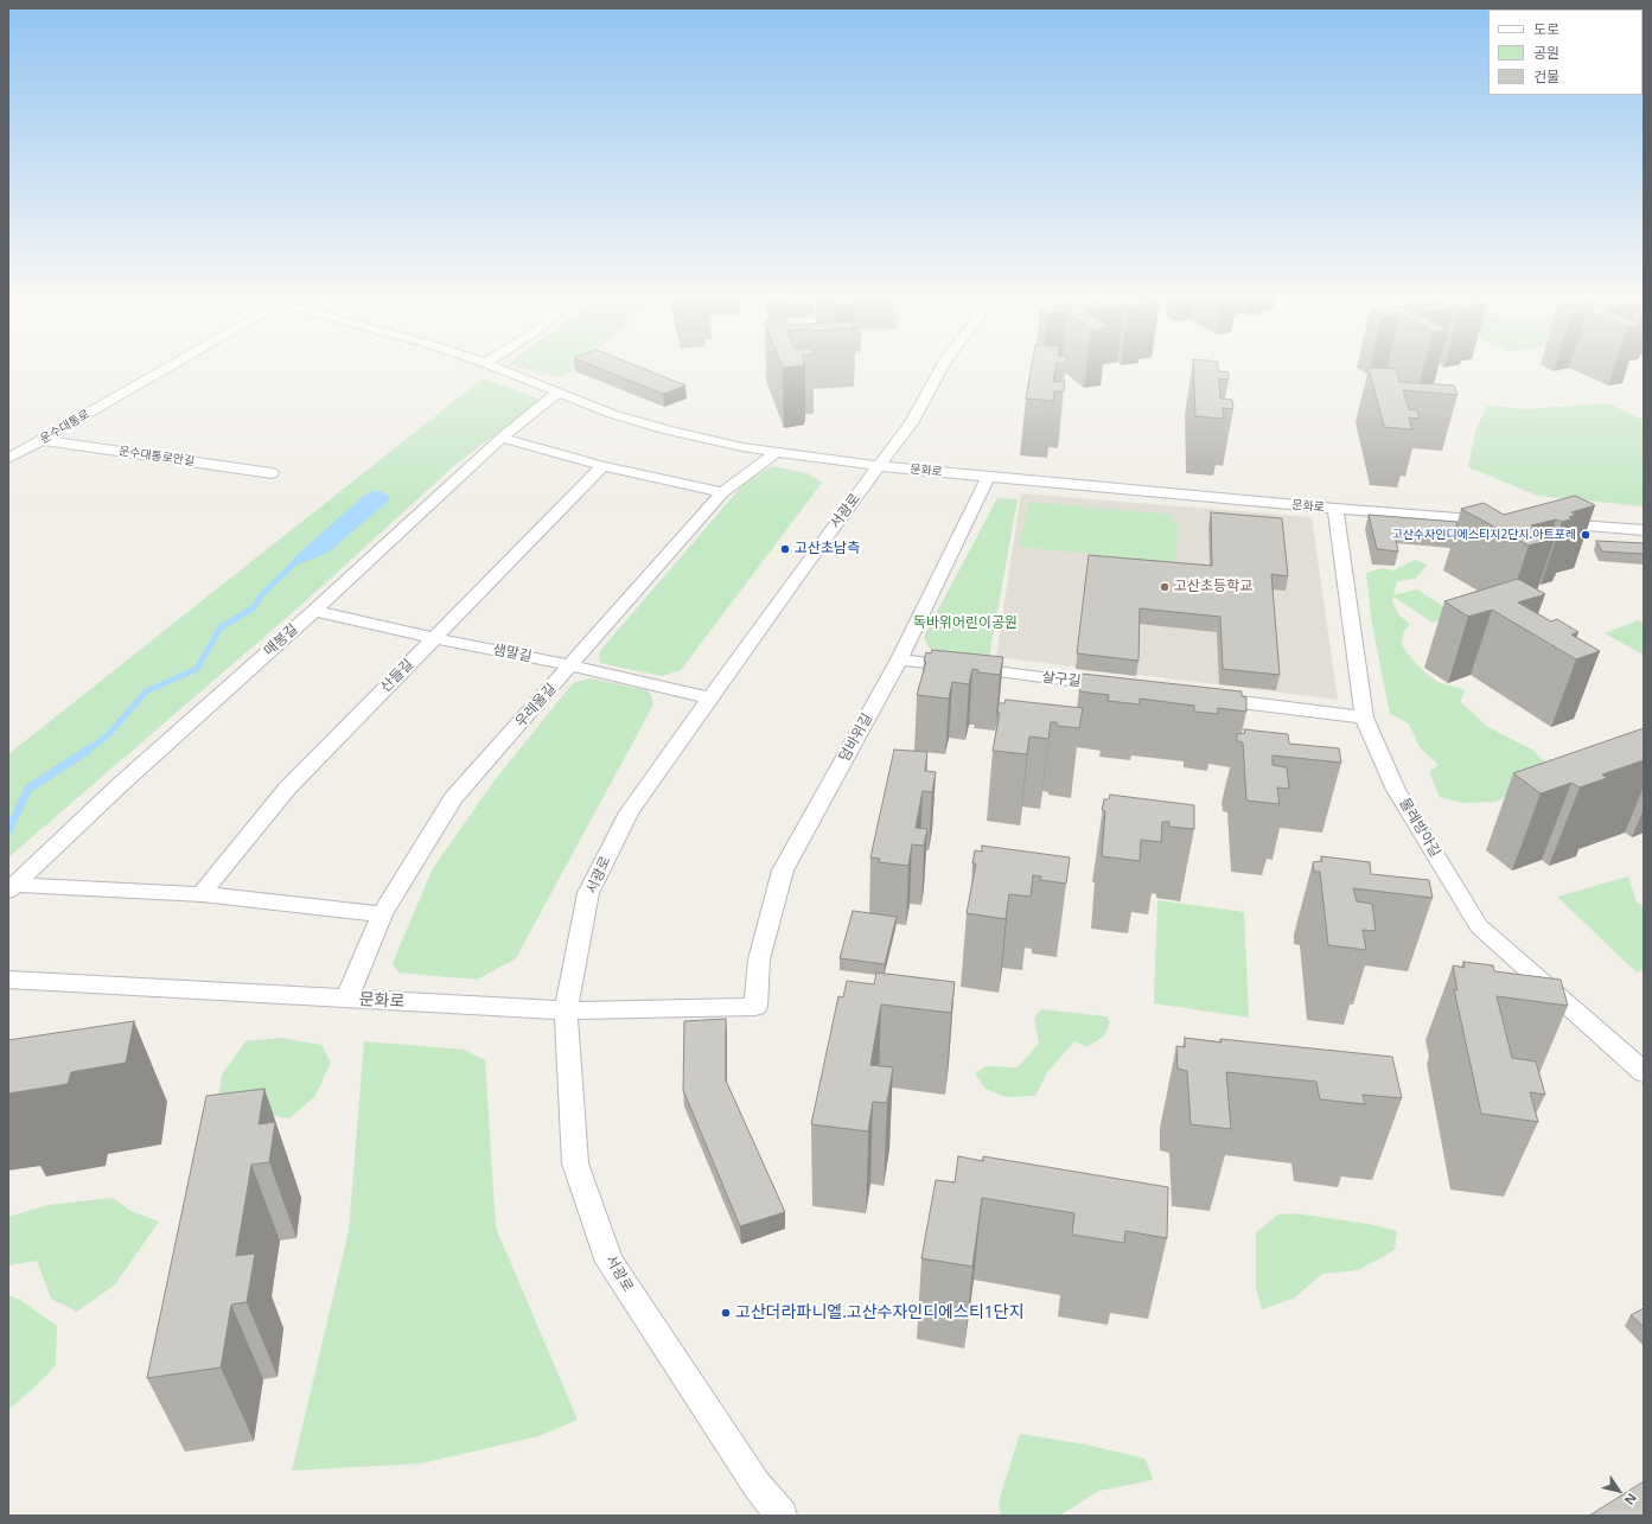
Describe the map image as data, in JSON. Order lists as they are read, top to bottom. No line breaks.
{"streets":{"street":["운수대통로","운수대통로안길","문화로","서광로","매봉길","샘말길","산들길","살구길","우레울길","덤바위길","물레방아길"]},"crossings":[["운수대통로","운수대통로안길"],["문화로","서광로"],["문화로","매봉길"],["문화로","우레울길"],["문화로","덤바위길"],["문화로","물레방아길"],["서광로","샘말길"],["매봉길","샘말길"],["샘말길","산들길"],["샘말길","우레울길"],["살구길","덤바위길"]],"parks":["독바위어린이공원"],"places":["고산수자인디에스티지2단지.아트포레","고산초남측","고산초등학교","고산더라파니엘.고산수자인디에스티1단지"],"legend":["도로","공원","건물"],"north":"bottom right"}
